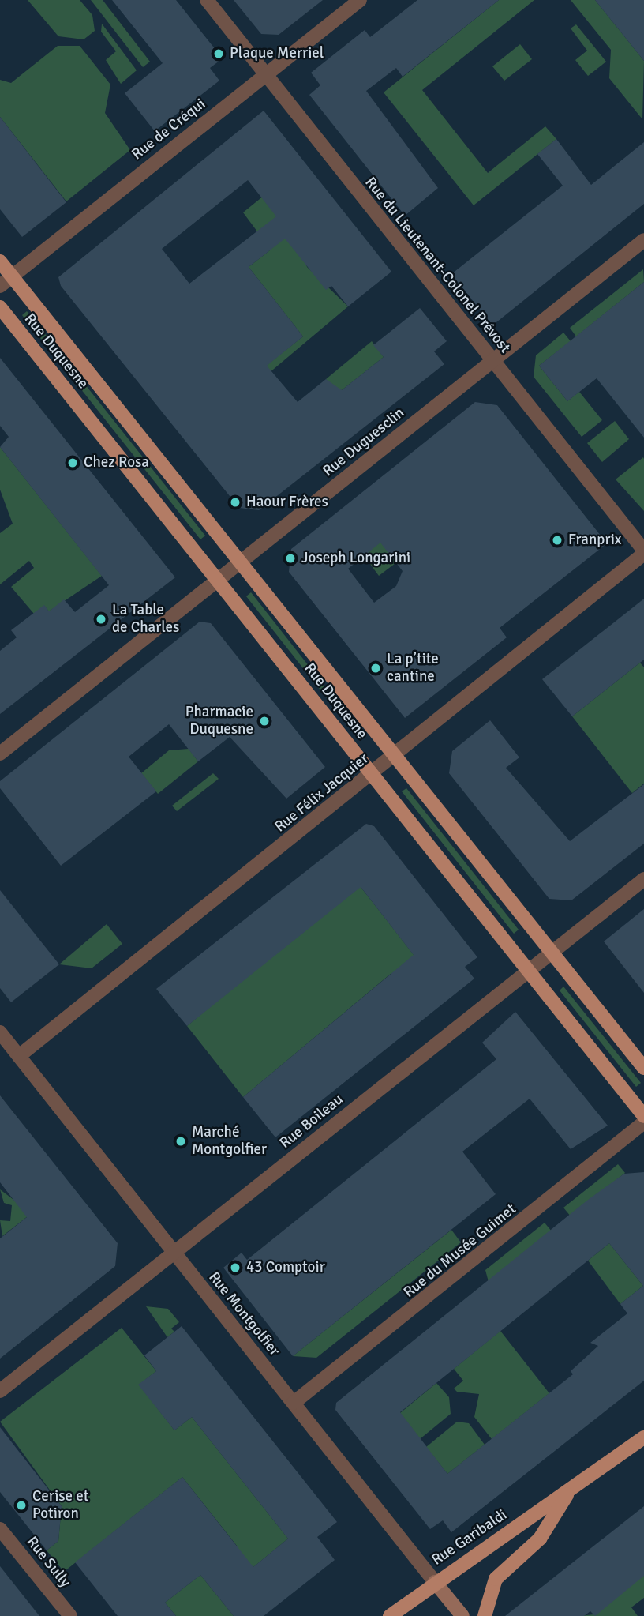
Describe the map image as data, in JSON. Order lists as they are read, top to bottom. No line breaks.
{"streets":{"main road":["Rue Duquesne","Rue Montgolfier","Rue Garibaldi"],"street":["Rue de Créqui","Rue du Lieutenant-Colonel Prévost","Rue Duguesclin","Rue Félix Jacquier","Rue Boileau","Rue du Musée Guimet","Rue Sully"]},"crossings":[["Rue de Créqui","Rue du Lieutenant-Colonel Prévost"],["Rue de Créqui","Rue Duquesne"],["Rue du Lieutenant-Colonel Prévost","Rue Duguesclin"],["Rue du Lieutenant-Colonel Prévost","Rue Félix Jacquier"],["Rue Duquesne","Rue Duguesclin"],["Rue Duquesne","Rue Félix Jacquier"],["Rue Duquesne","Rue Boileau"],["Rue Félix Jacquier","Rue Montgolfier"],["Rue Boileau","Rue Montgolfier"],["Rue du Musée Guimet","Rue Montgolfier"],["Rue Montgolfier","Rue Garibaldi"]],"places":["Plaque Merriel","Chez Rosa","Haour Frères","Franprix","Joseph Longarini","La Table de Charles","La p’tite cantine","Pharmacie Duquesne","Marché Montgolfier","43 Comptoir","Cerise et Potiron"]}
